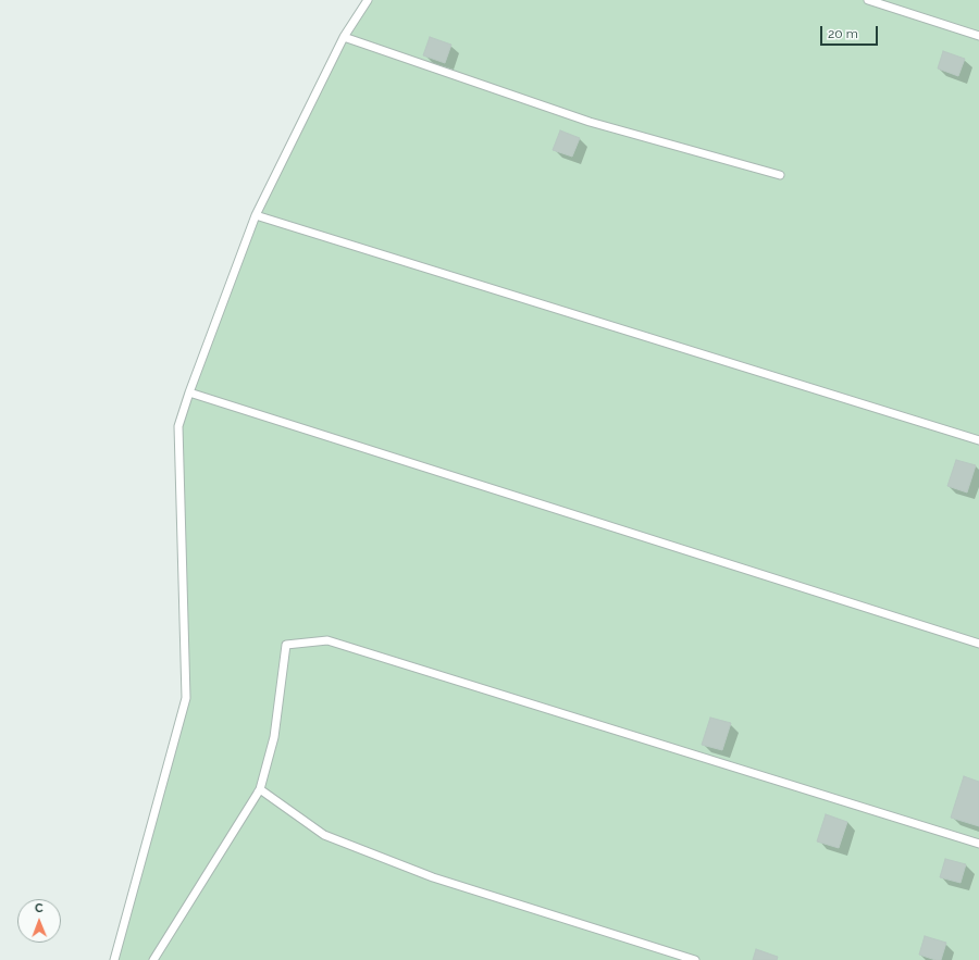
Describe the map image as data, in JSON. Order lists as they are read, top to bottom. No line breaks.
{"scale_bar":"20 m","north":"top"}
